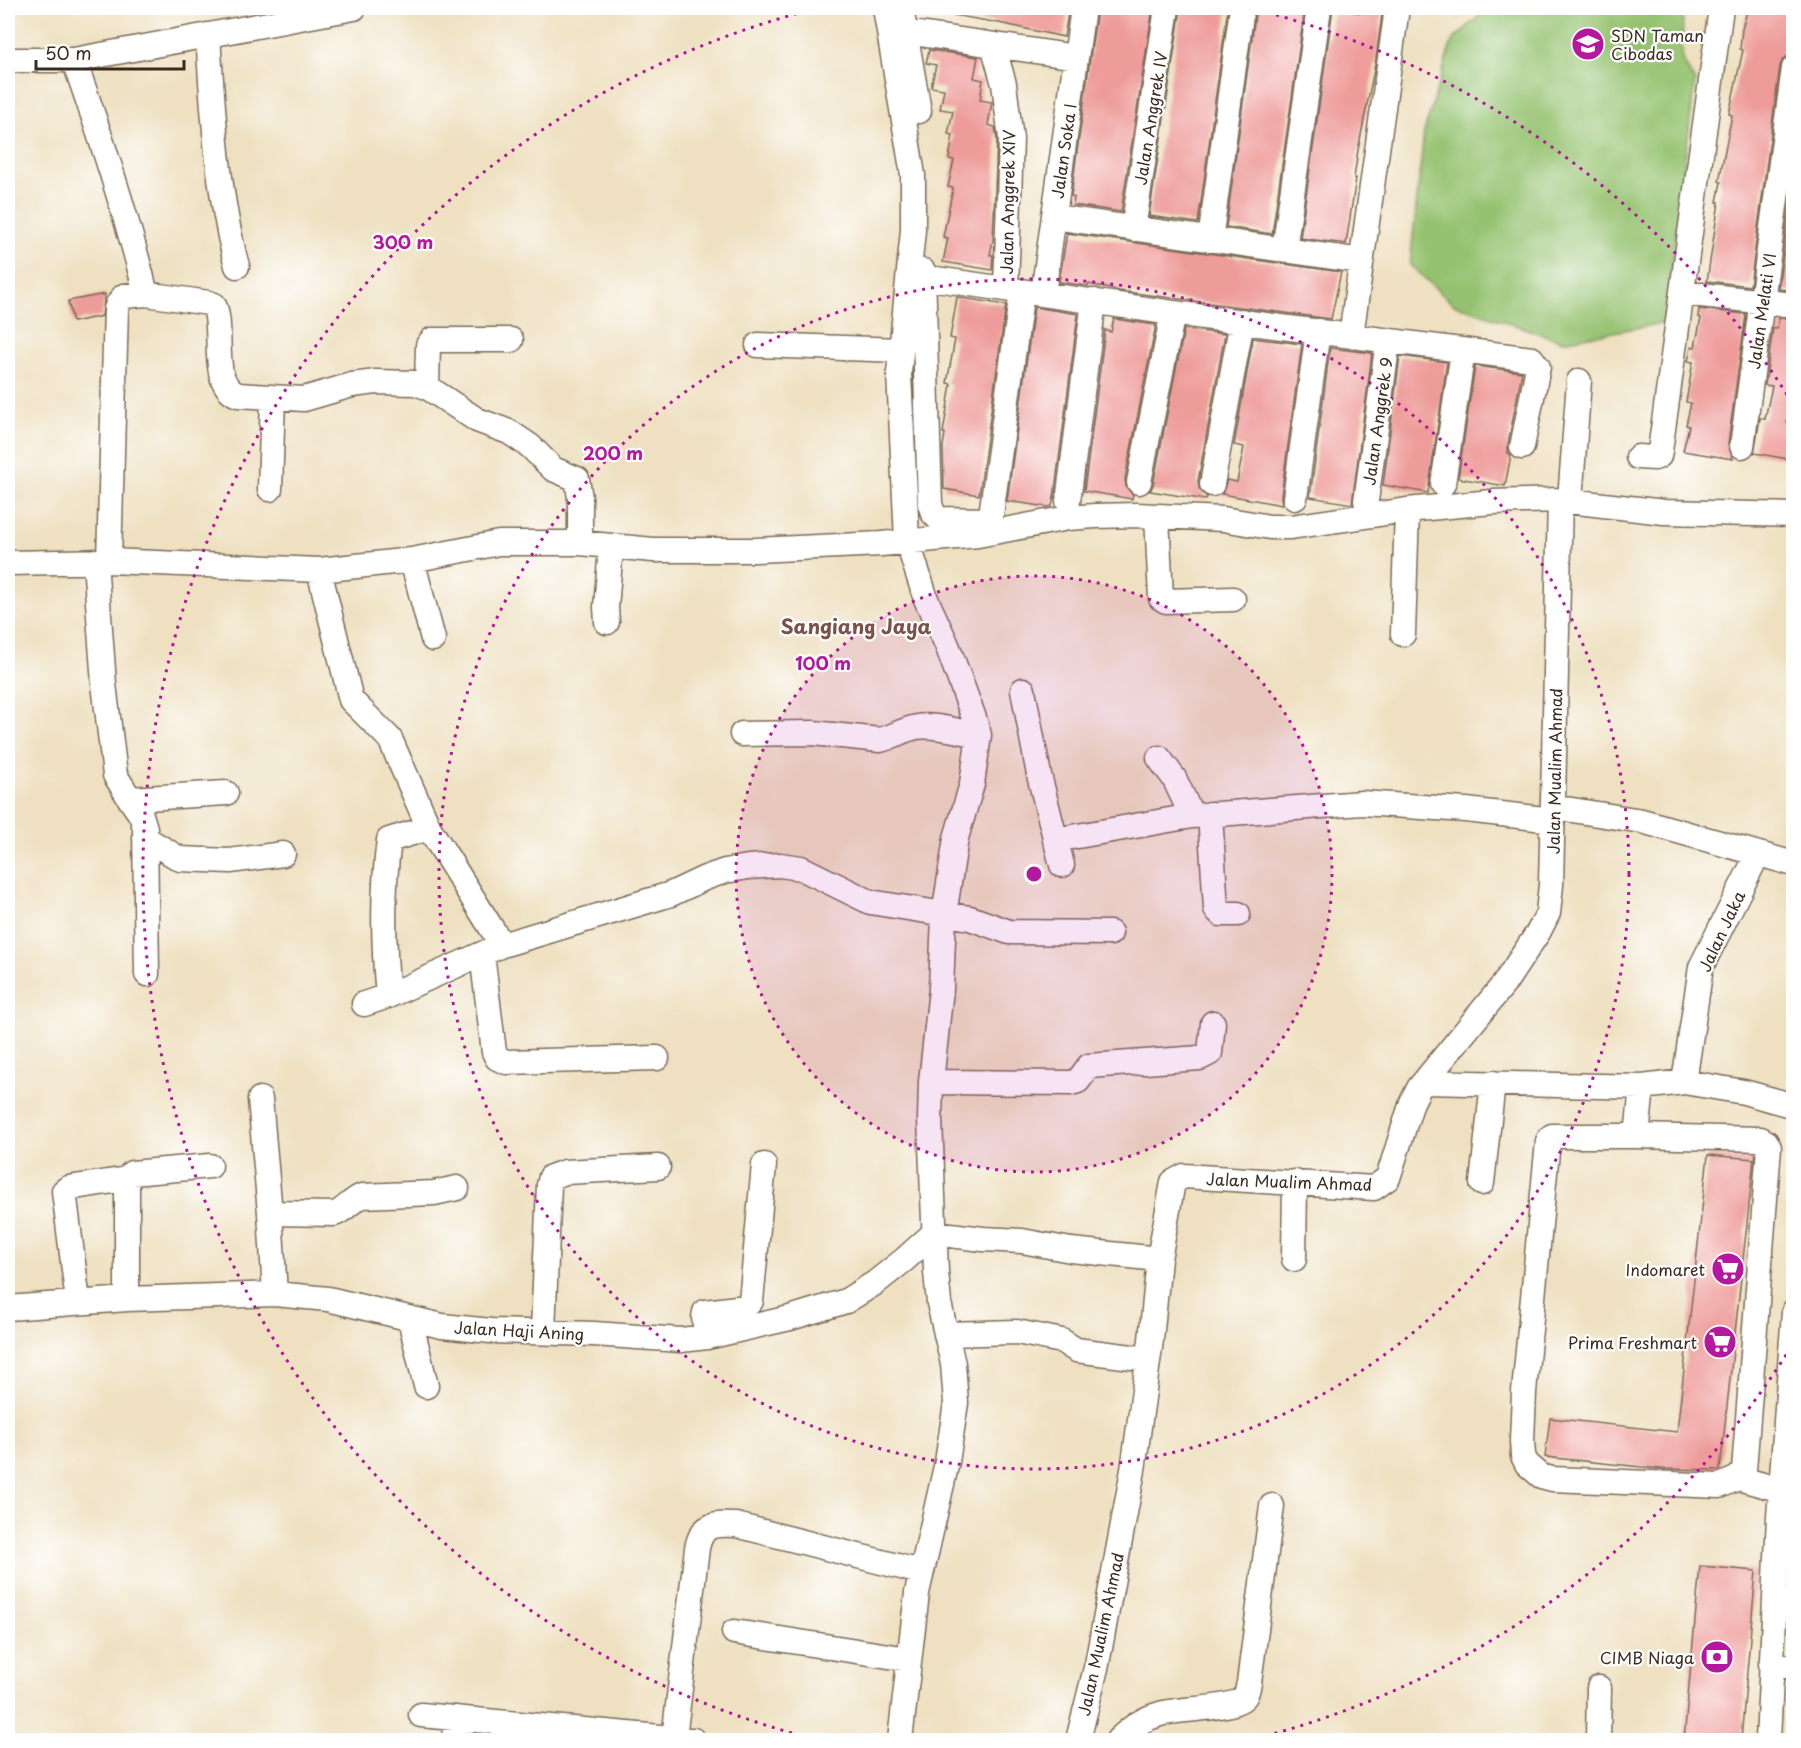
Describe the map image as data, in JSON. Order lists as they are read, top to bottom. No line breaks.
{"streets":{"street":["Jalan Anggrek IV","Jalan Soka I","Jalan Anggrek XIV","Jalan Melati VI","Jalan Anggrek 9","Jalan Mualim Ahmad","Jalan Jaka","Jalan Haji Aning"]},"crossings":[["Jalan Soka I","Jalan Anggrek XIV"]],"districts":["Sangiang Jaya"],"places":{"school or university":["SDN Taman Cibodas"],"supermarket":["Indomaret","Prima Freshmart"],"bank":["CIMB Niaga"]},"scale_bar":"50 m","rings":["300 m","200 m","100 m"]}
